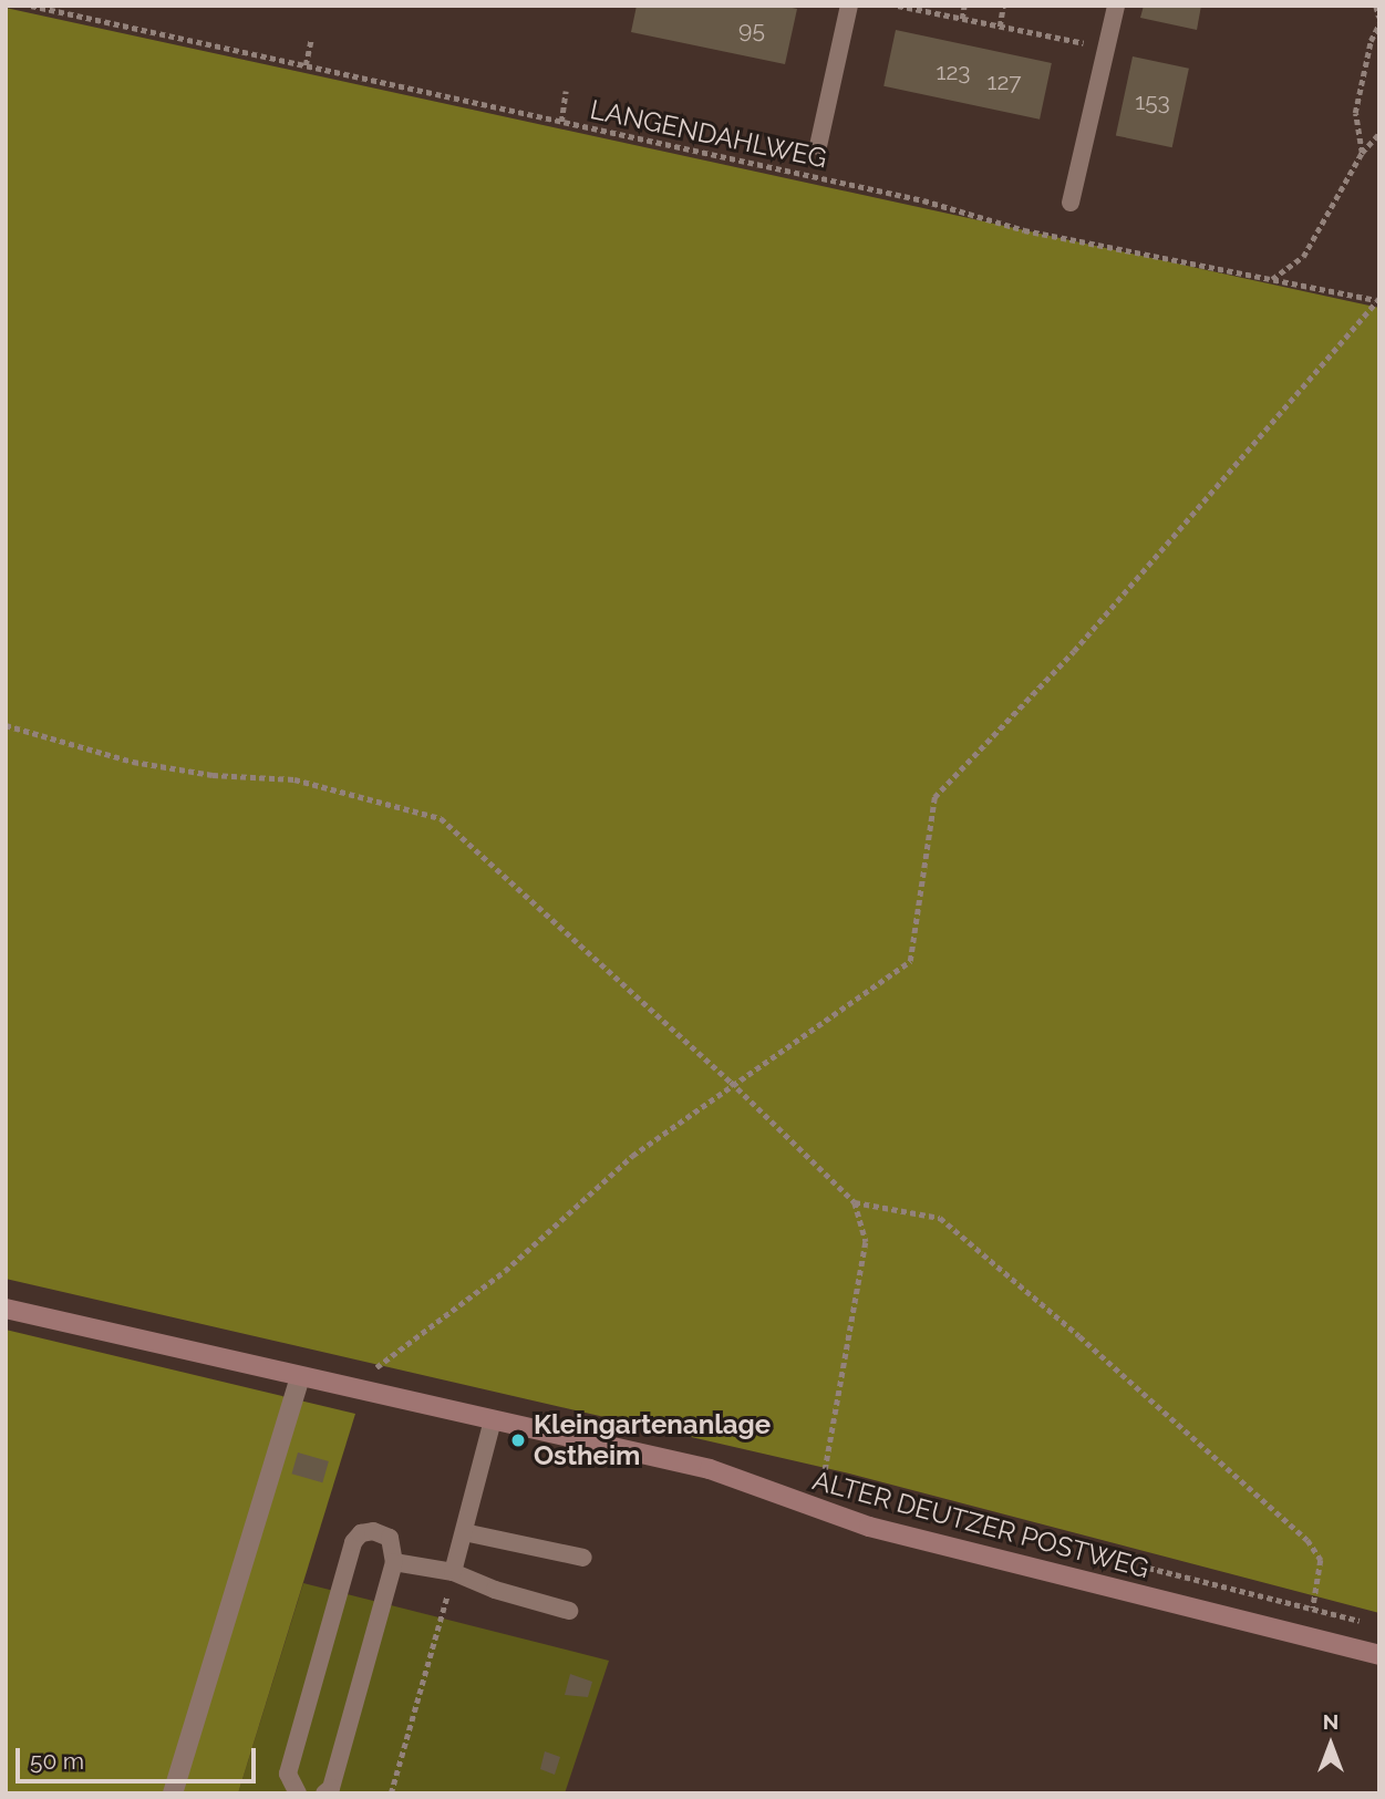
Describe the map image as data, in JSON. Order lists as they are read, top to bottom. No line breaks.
{"streets":{"street":["ALTER DEUTZER POSTWEG"],"path":["LANGENDAHLWEG"]},"places":["Kleingartenanlage Ostheim"],"house_numbers":["95","123","127","153"],"scale_bar":"50 m","north":"top"}
